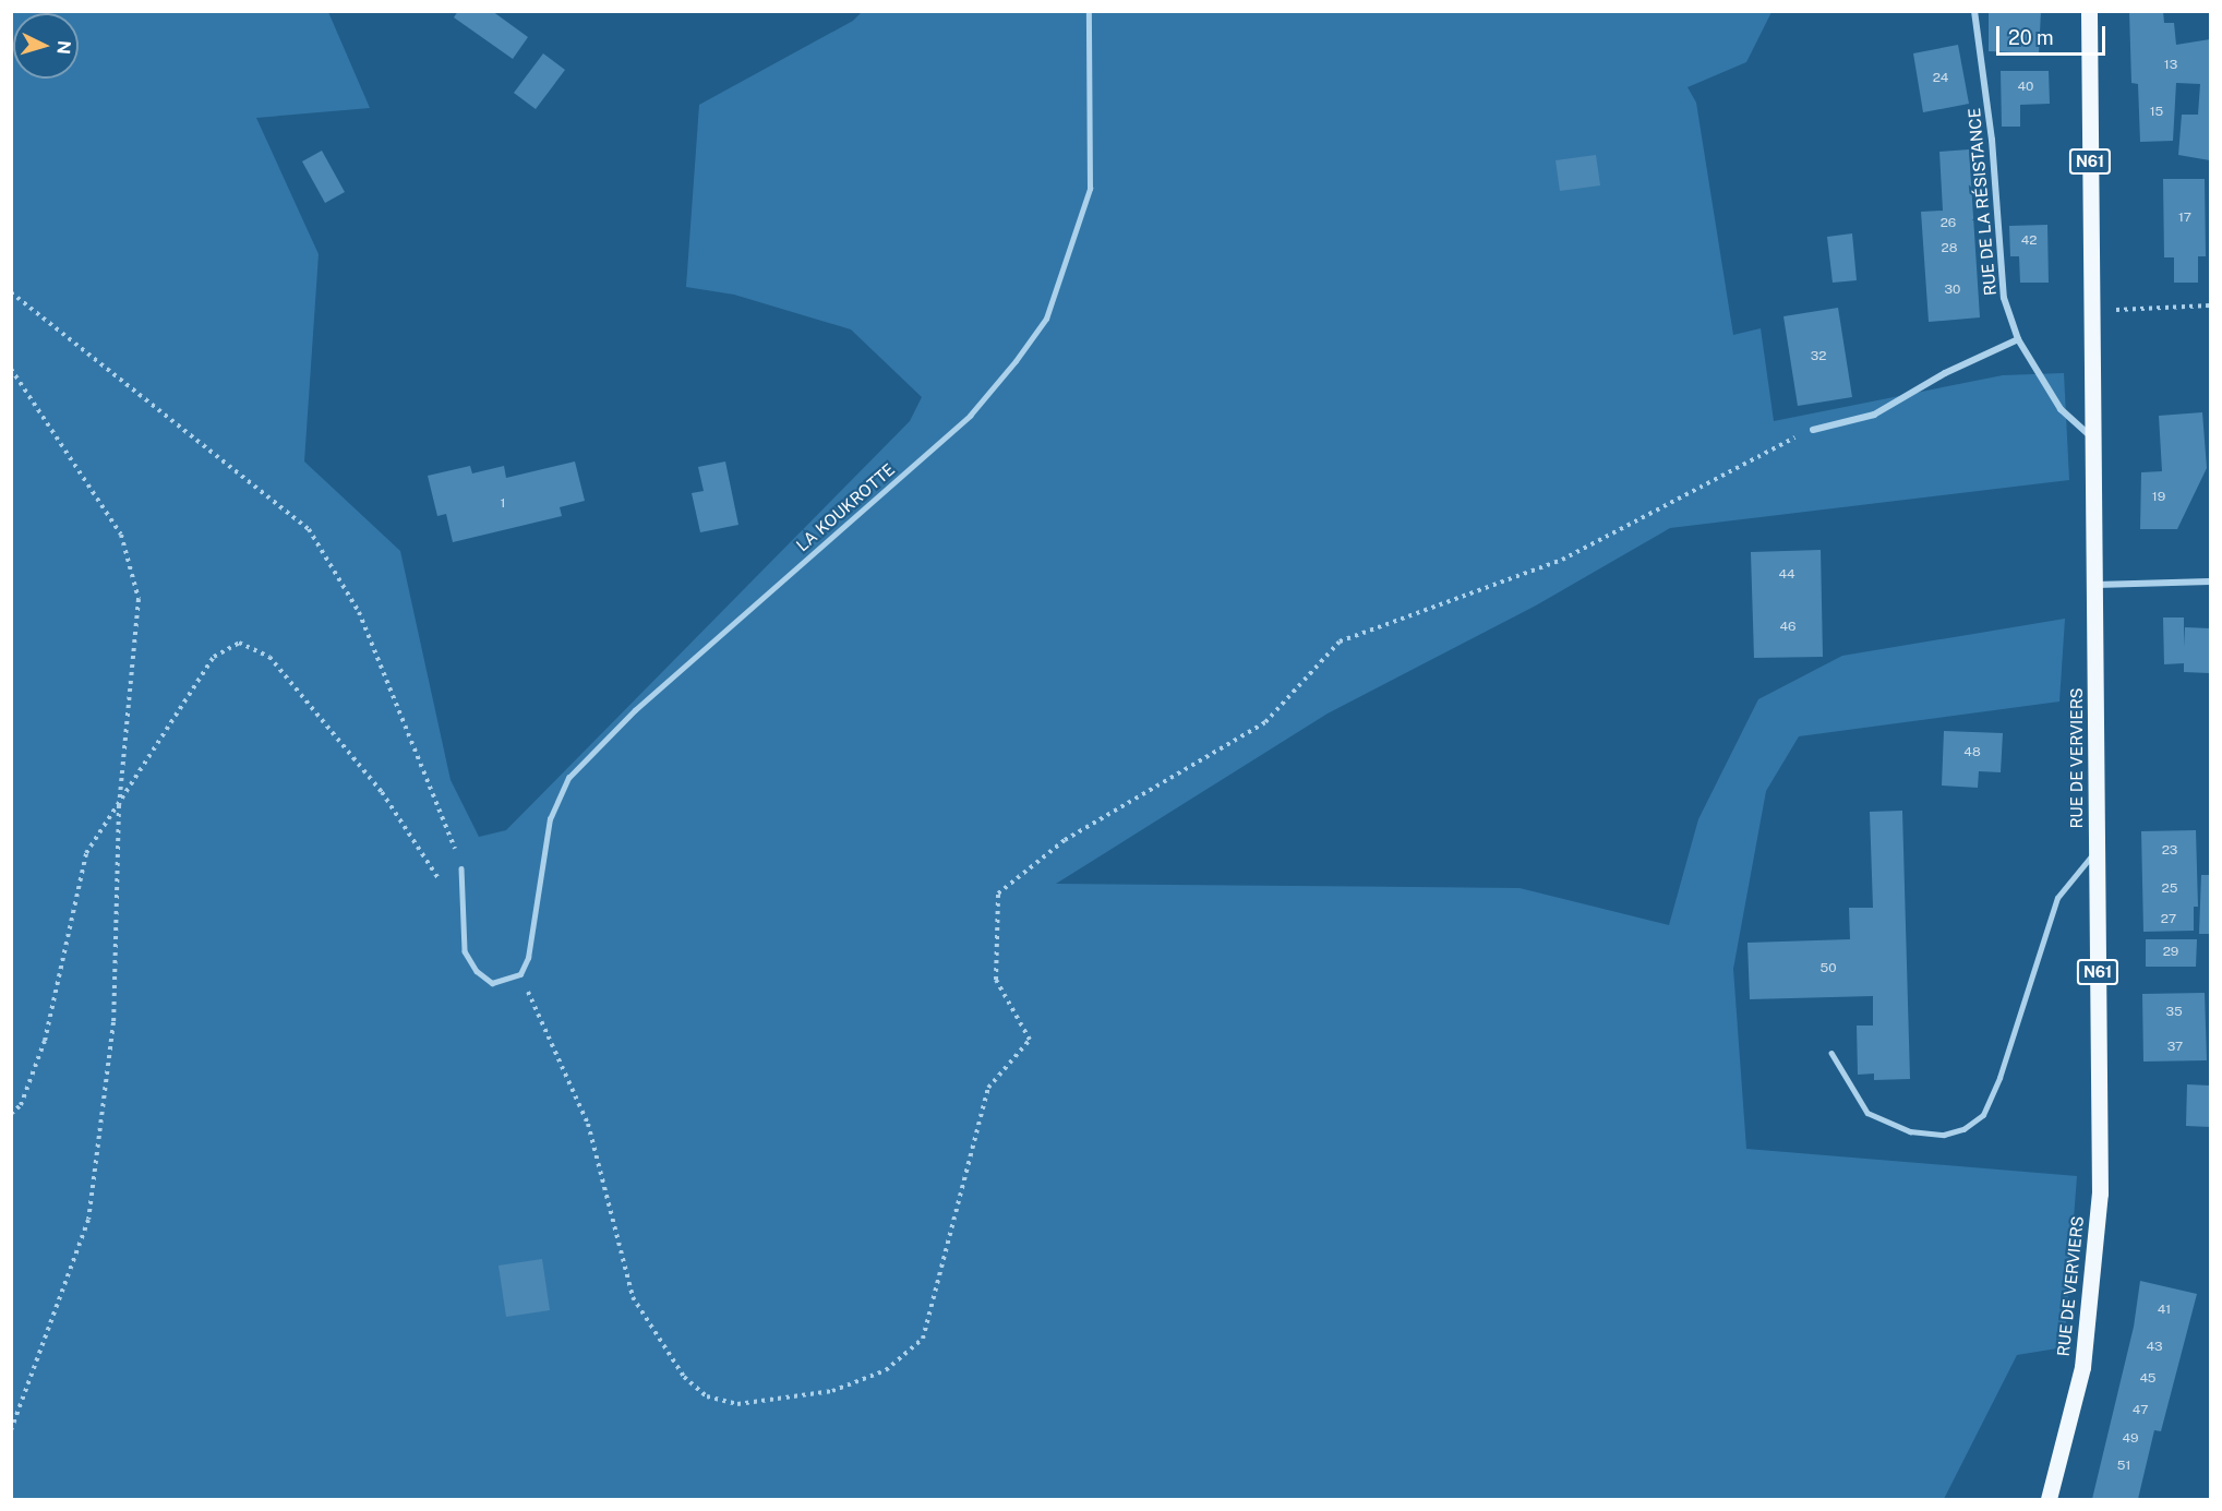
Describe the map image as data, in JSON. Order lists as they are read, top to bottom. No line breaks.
{"streets":{"main road":["N61","RUE DE VERVIERS"],"street":["RUE DE LA RÉSISTANCE"],"lane":["LA KOUKROTTE"]},"crossings":[["RUE DE LA RÉSISTANCE","RUE DE VERVIERS"]],"house_numbers":["13","24","40","15","17","26","42","28","30","32","19","1","44","46","48","23","25","27","29","50","35","37","41","43","45","47","49","51"],"scale_bar":"20 m","north":"right"}
